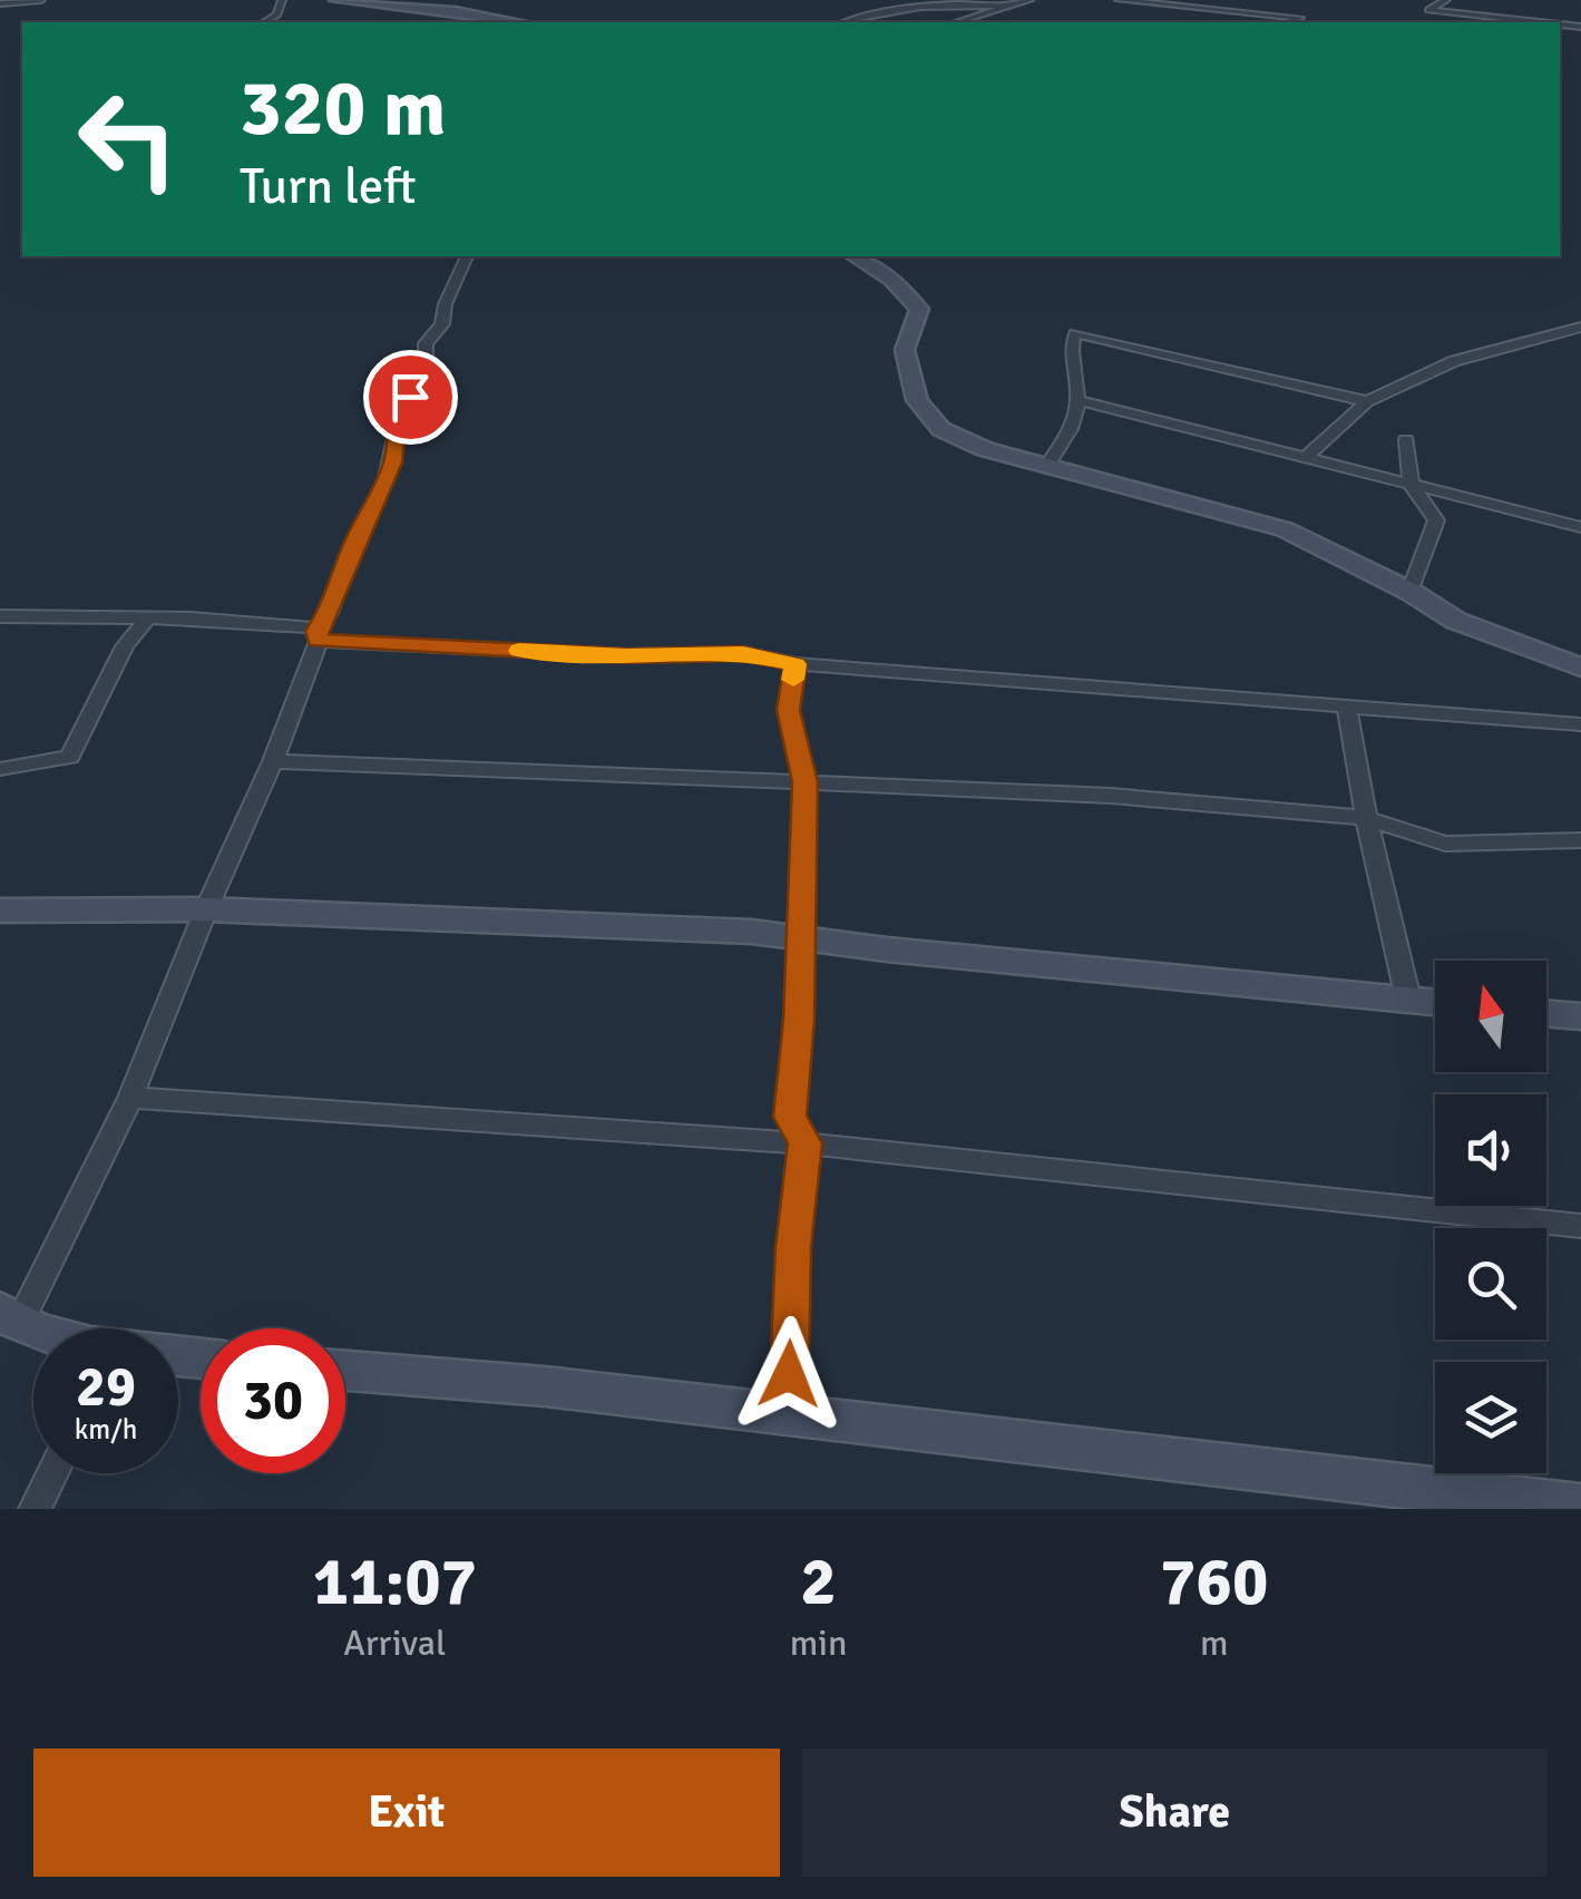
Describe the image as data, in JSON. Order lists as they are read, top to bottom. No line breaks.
{"north":"top","page":{"turn":["320 m","Turn left"],"speed":"29 km/h","limit":"30","eta":["11:07","Arrival","2","min","760","m"],"buttons":["Exit","Share"]}}
